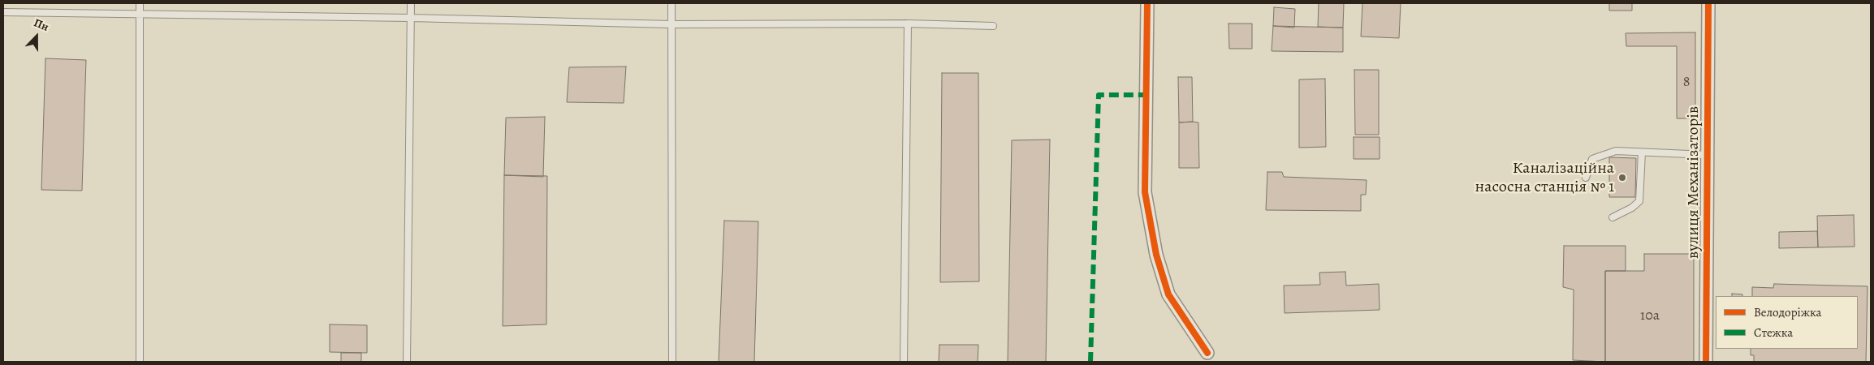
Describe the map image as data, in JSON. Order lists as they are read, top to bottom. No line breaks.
{"streets":{"street":["вулиця Механізаторів"]},"places":["Каналізаційна насосна станція № 1"],"house_numbers":["8","10а"],"legend":["Велодоріжка","Стежка"],"north":"top"}
